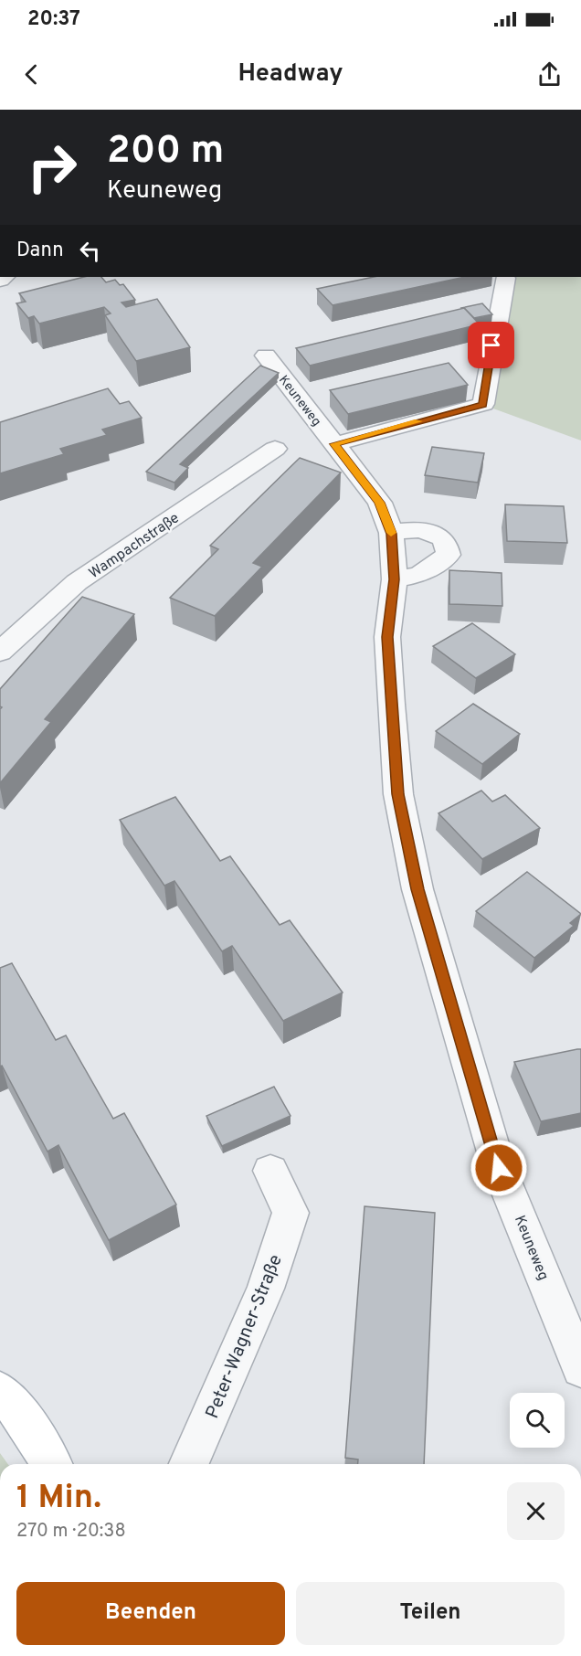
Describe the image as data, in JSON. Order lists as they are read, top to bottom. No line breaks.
{"streets":{"street":["Keuneweg","Wampachstraße","Peter-Wagner-Straße"]},"page":{"status":"20:37","header":"Headway","turn":["200 m","Keuneweg"],"then":"Dann","heading":["1 Min.","270 m · 20:38"],"buttons":["Beenden","Teilen"]}}
